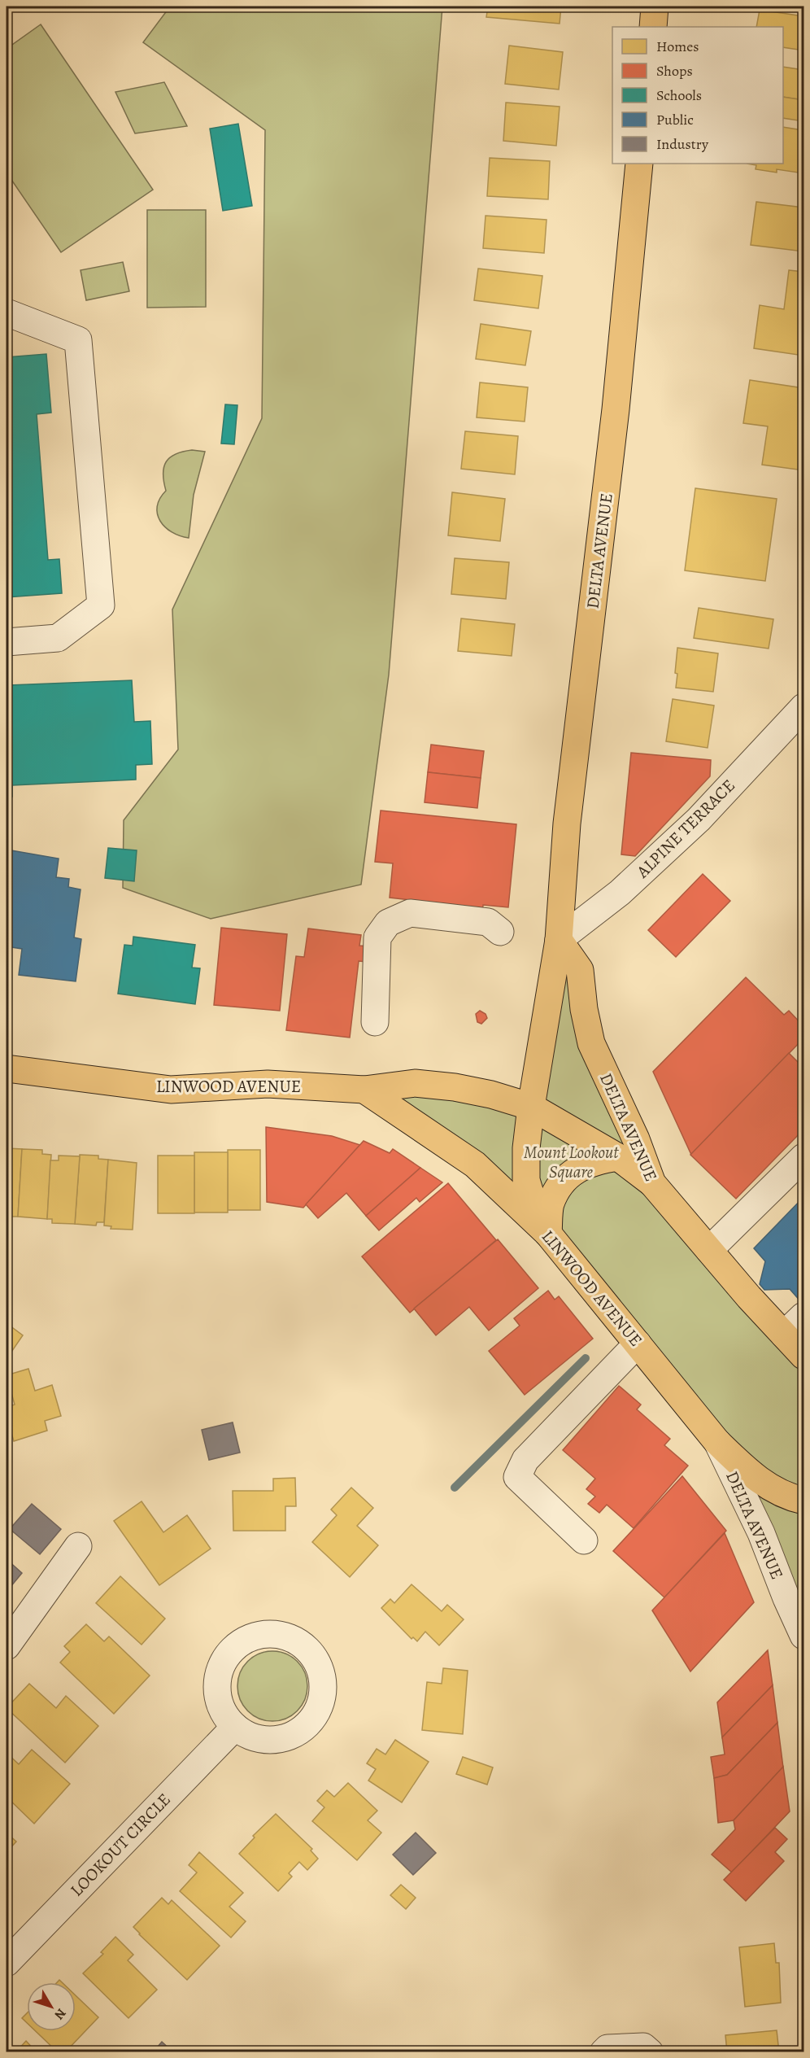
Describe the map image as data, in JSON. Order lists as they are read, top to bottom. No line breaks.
{"streets":{"main road":["DELTA AVENUE","LINWOOD AVENUE"],"street":["ALPINE TERRACE","LOOKOUT CIRCLE"]},"crossings":[["DELTA AVENUE","ALPINE TERRACE"],["DELTA AVENUE","LINWOOD AVENUE"]],"parks":["Mount Lookout Square"],"legend":["Homes","Shops","Schools","Public","Industry"],"north":"bottom right"}
